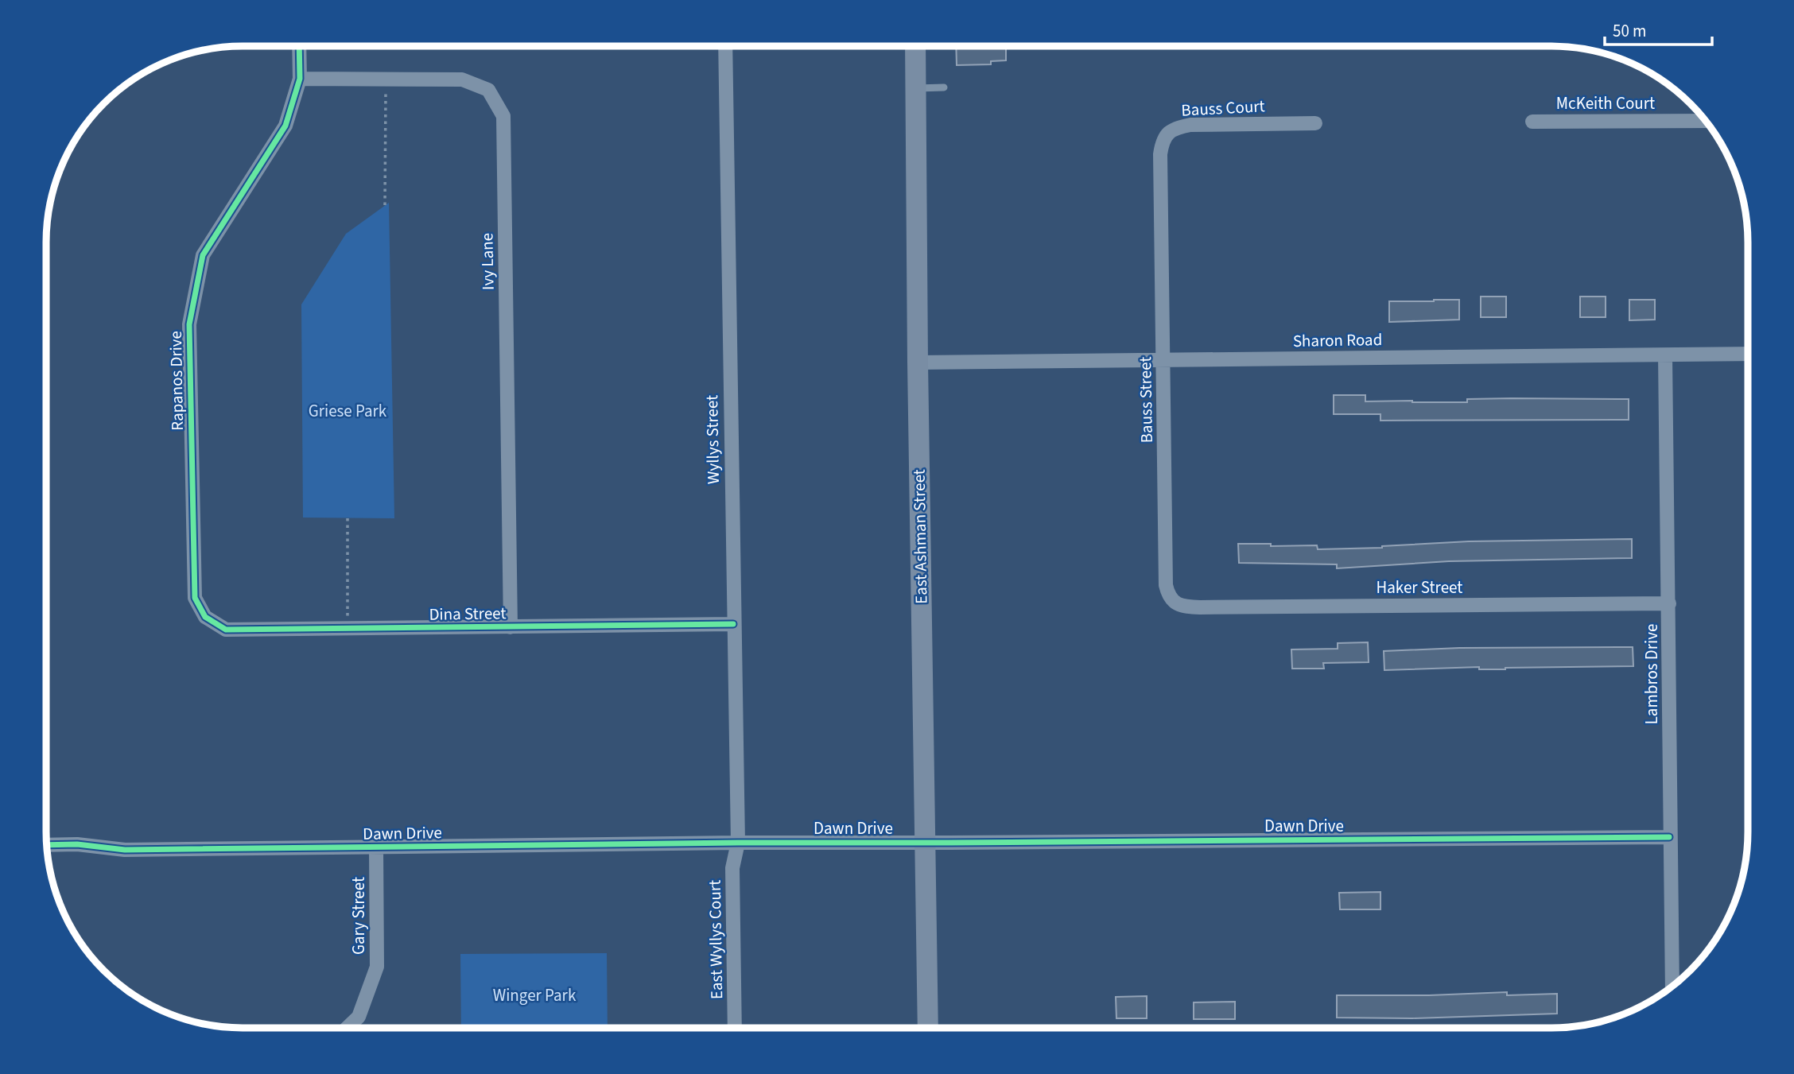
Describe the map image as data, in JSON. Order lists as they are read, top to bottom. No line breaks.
{"streets":{"street":["McKeith Court","Bauss Court","Ivy Lane","Sharon Road","Rapanos Drive","Bauss Street","Wyllys Street","East Ashman Street","Haker Street","Dina Street","Lambros Drive","Dawn Drive","Gary Street","East Wyllys Court"]},"crossings":[["Bauss Court","Bauss Street"],["Ivy Lane","Rapanos Drive"],["Ivy Lane","Dina Street"],["Sharon Road","Bauss Street"],["Sharon Road","East Ashman Street"],["Sharon Road","Lambros Drive"],["Rapanos Drive","Dina Street"],["Bauss Street","Haker Street"],["Wyllys Street","Dina Street"],["Wyllys Street","Dawn Drive"],["Wyllys Street","East Wyllys Court"],["East Ashman Street","Dawn Drive"],["Haker Street","Lambros Drive"],["Lambros Drive","Dawn Drive"],["Dawn Drive","Gary Street"],["Dawn Drive","East Wyllys Court"]],"parks":["Griese Park","Winger Park"],"scale_bar":"50 m"}
